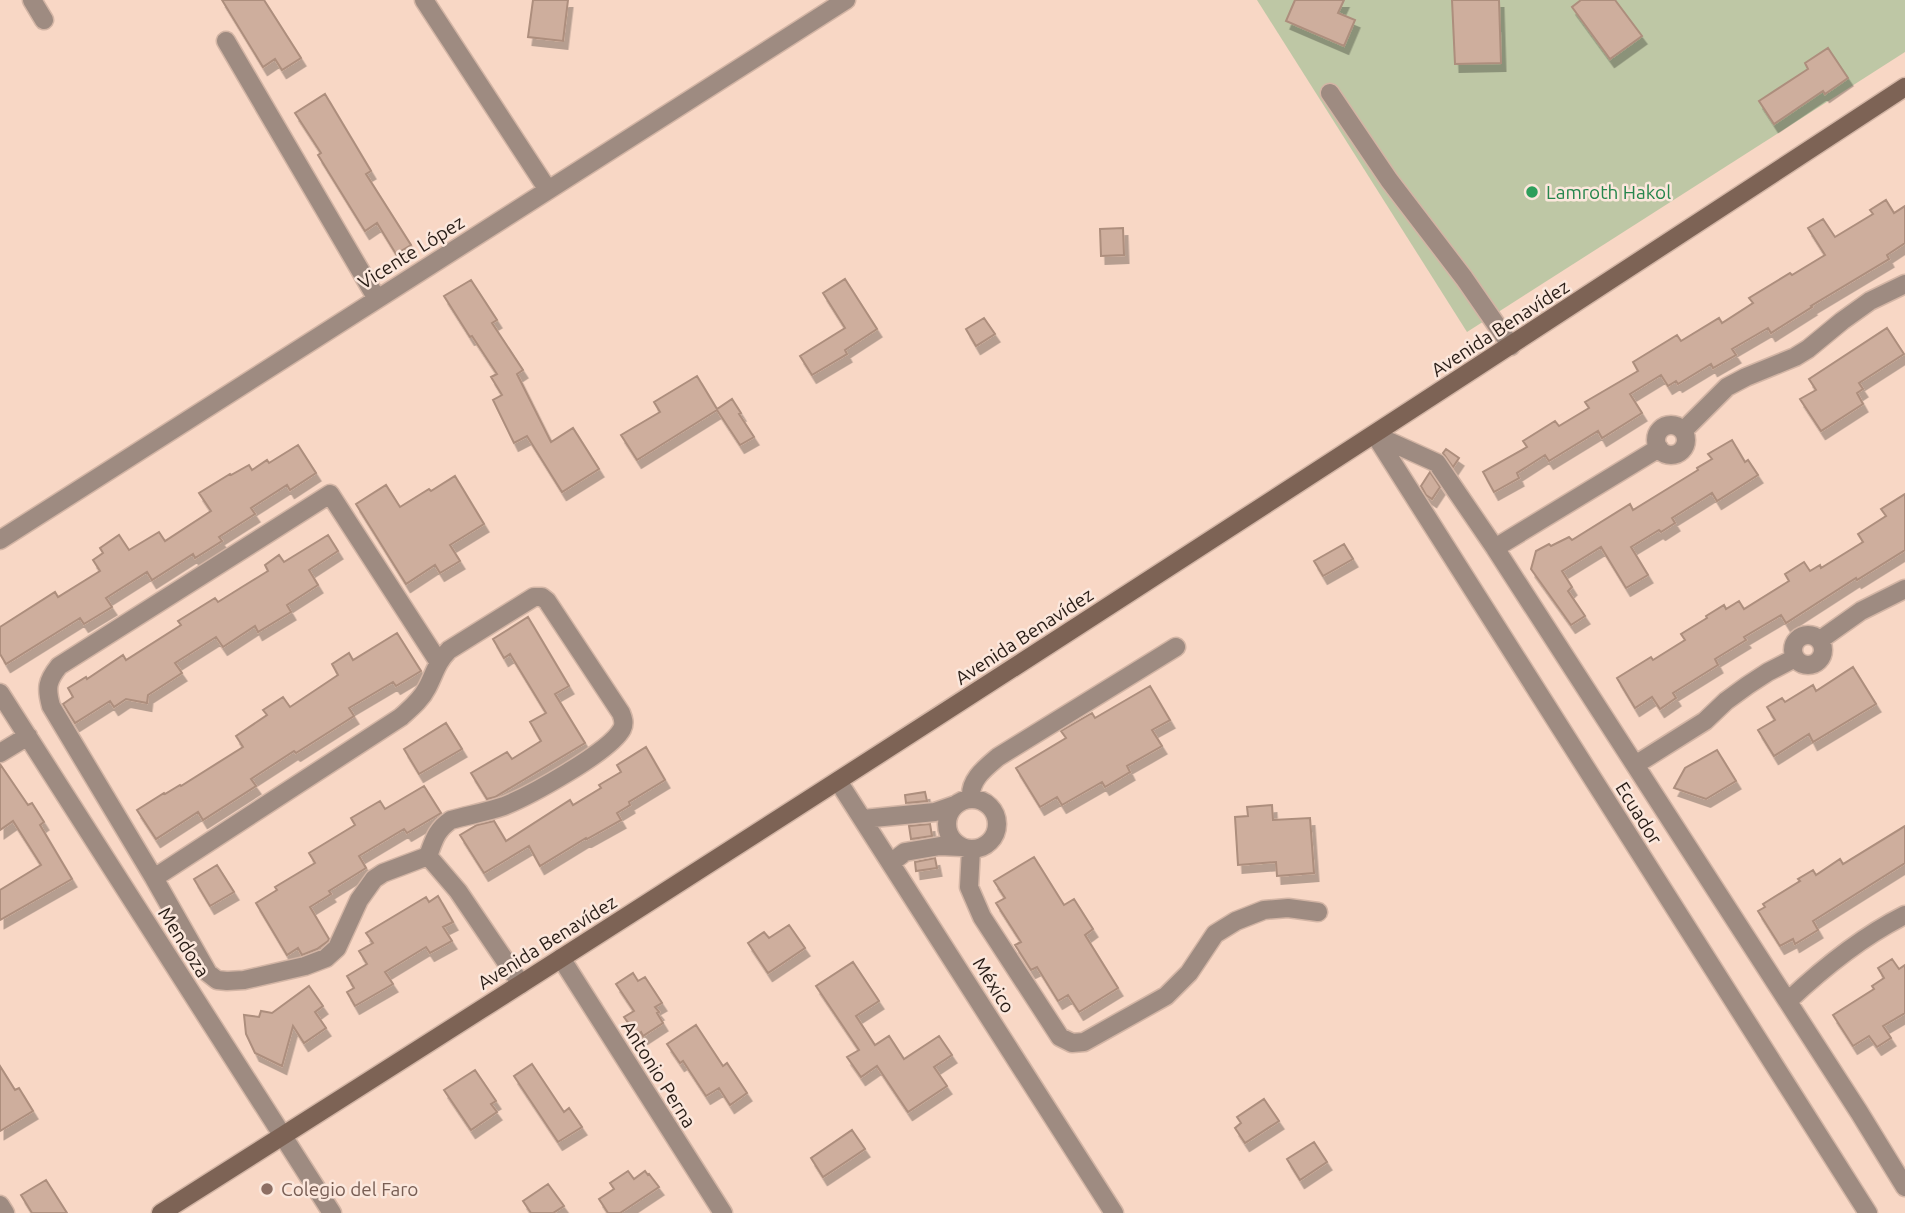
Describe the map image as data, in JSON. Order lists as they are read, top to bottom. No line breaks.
{"streets":{"main road":["Avenida Benavídez"],"street":["Vicente López","Ecuador","Mendoza","México","Antonio Perna"]},"crossings":[["Avenida Benavídez","Ecuador"],["Avenida Benavídez","Mendoza"],["Avenida Benavídez","México"],["Avenida Benavídez","Antonio Perna"]],"places":["Lamroth Hakol","Colegio del Faro"]}
